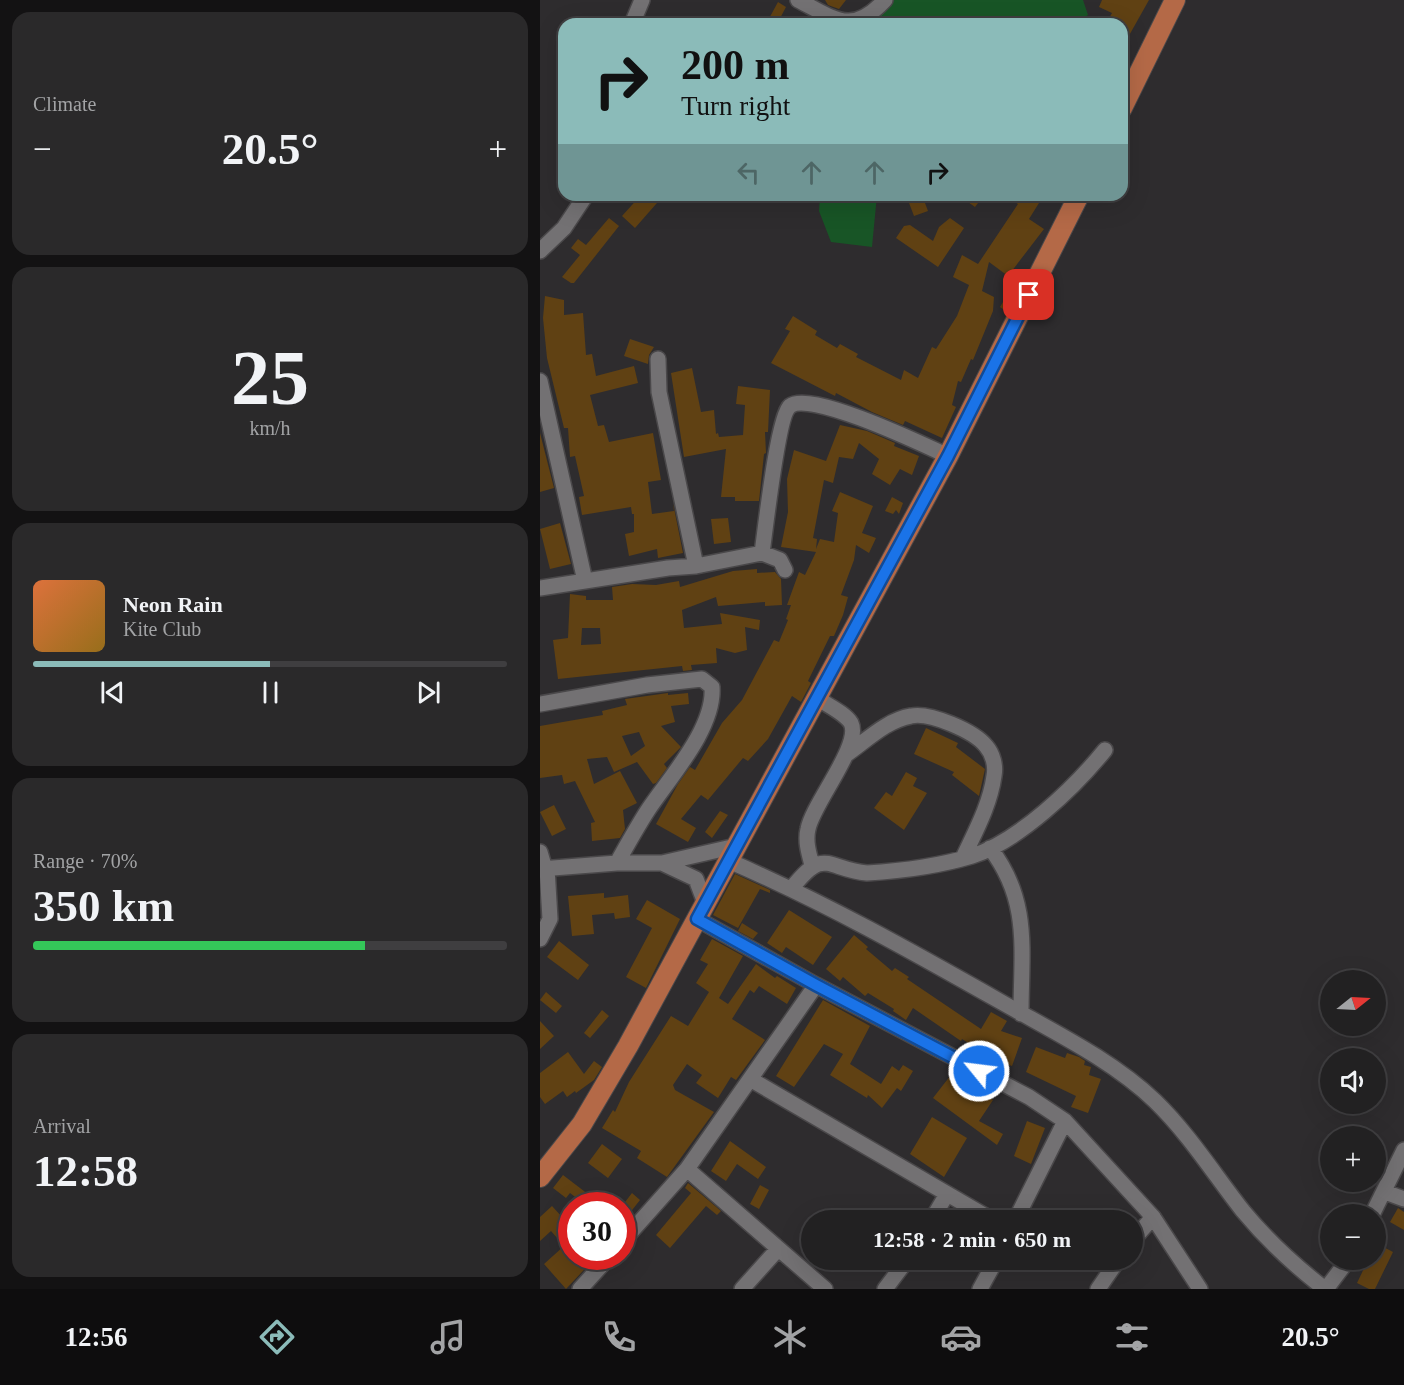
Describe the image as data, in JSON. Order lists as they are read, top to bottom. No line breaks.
{"north":"right","page":{"tile":["Climate",["25","km/h"],["Range · 70%","350 km"],["Arrival","12:58"]],"turn":["200 m","Turn right"],"heat":["−","20.5°","+"],"song":["Neon Rain","Kite Club"],"map_buttons":["+","−"],"limit":"30","trip":"12:58 · 2 min · 650 m","tabs":["12:56","20.5°"]}}
